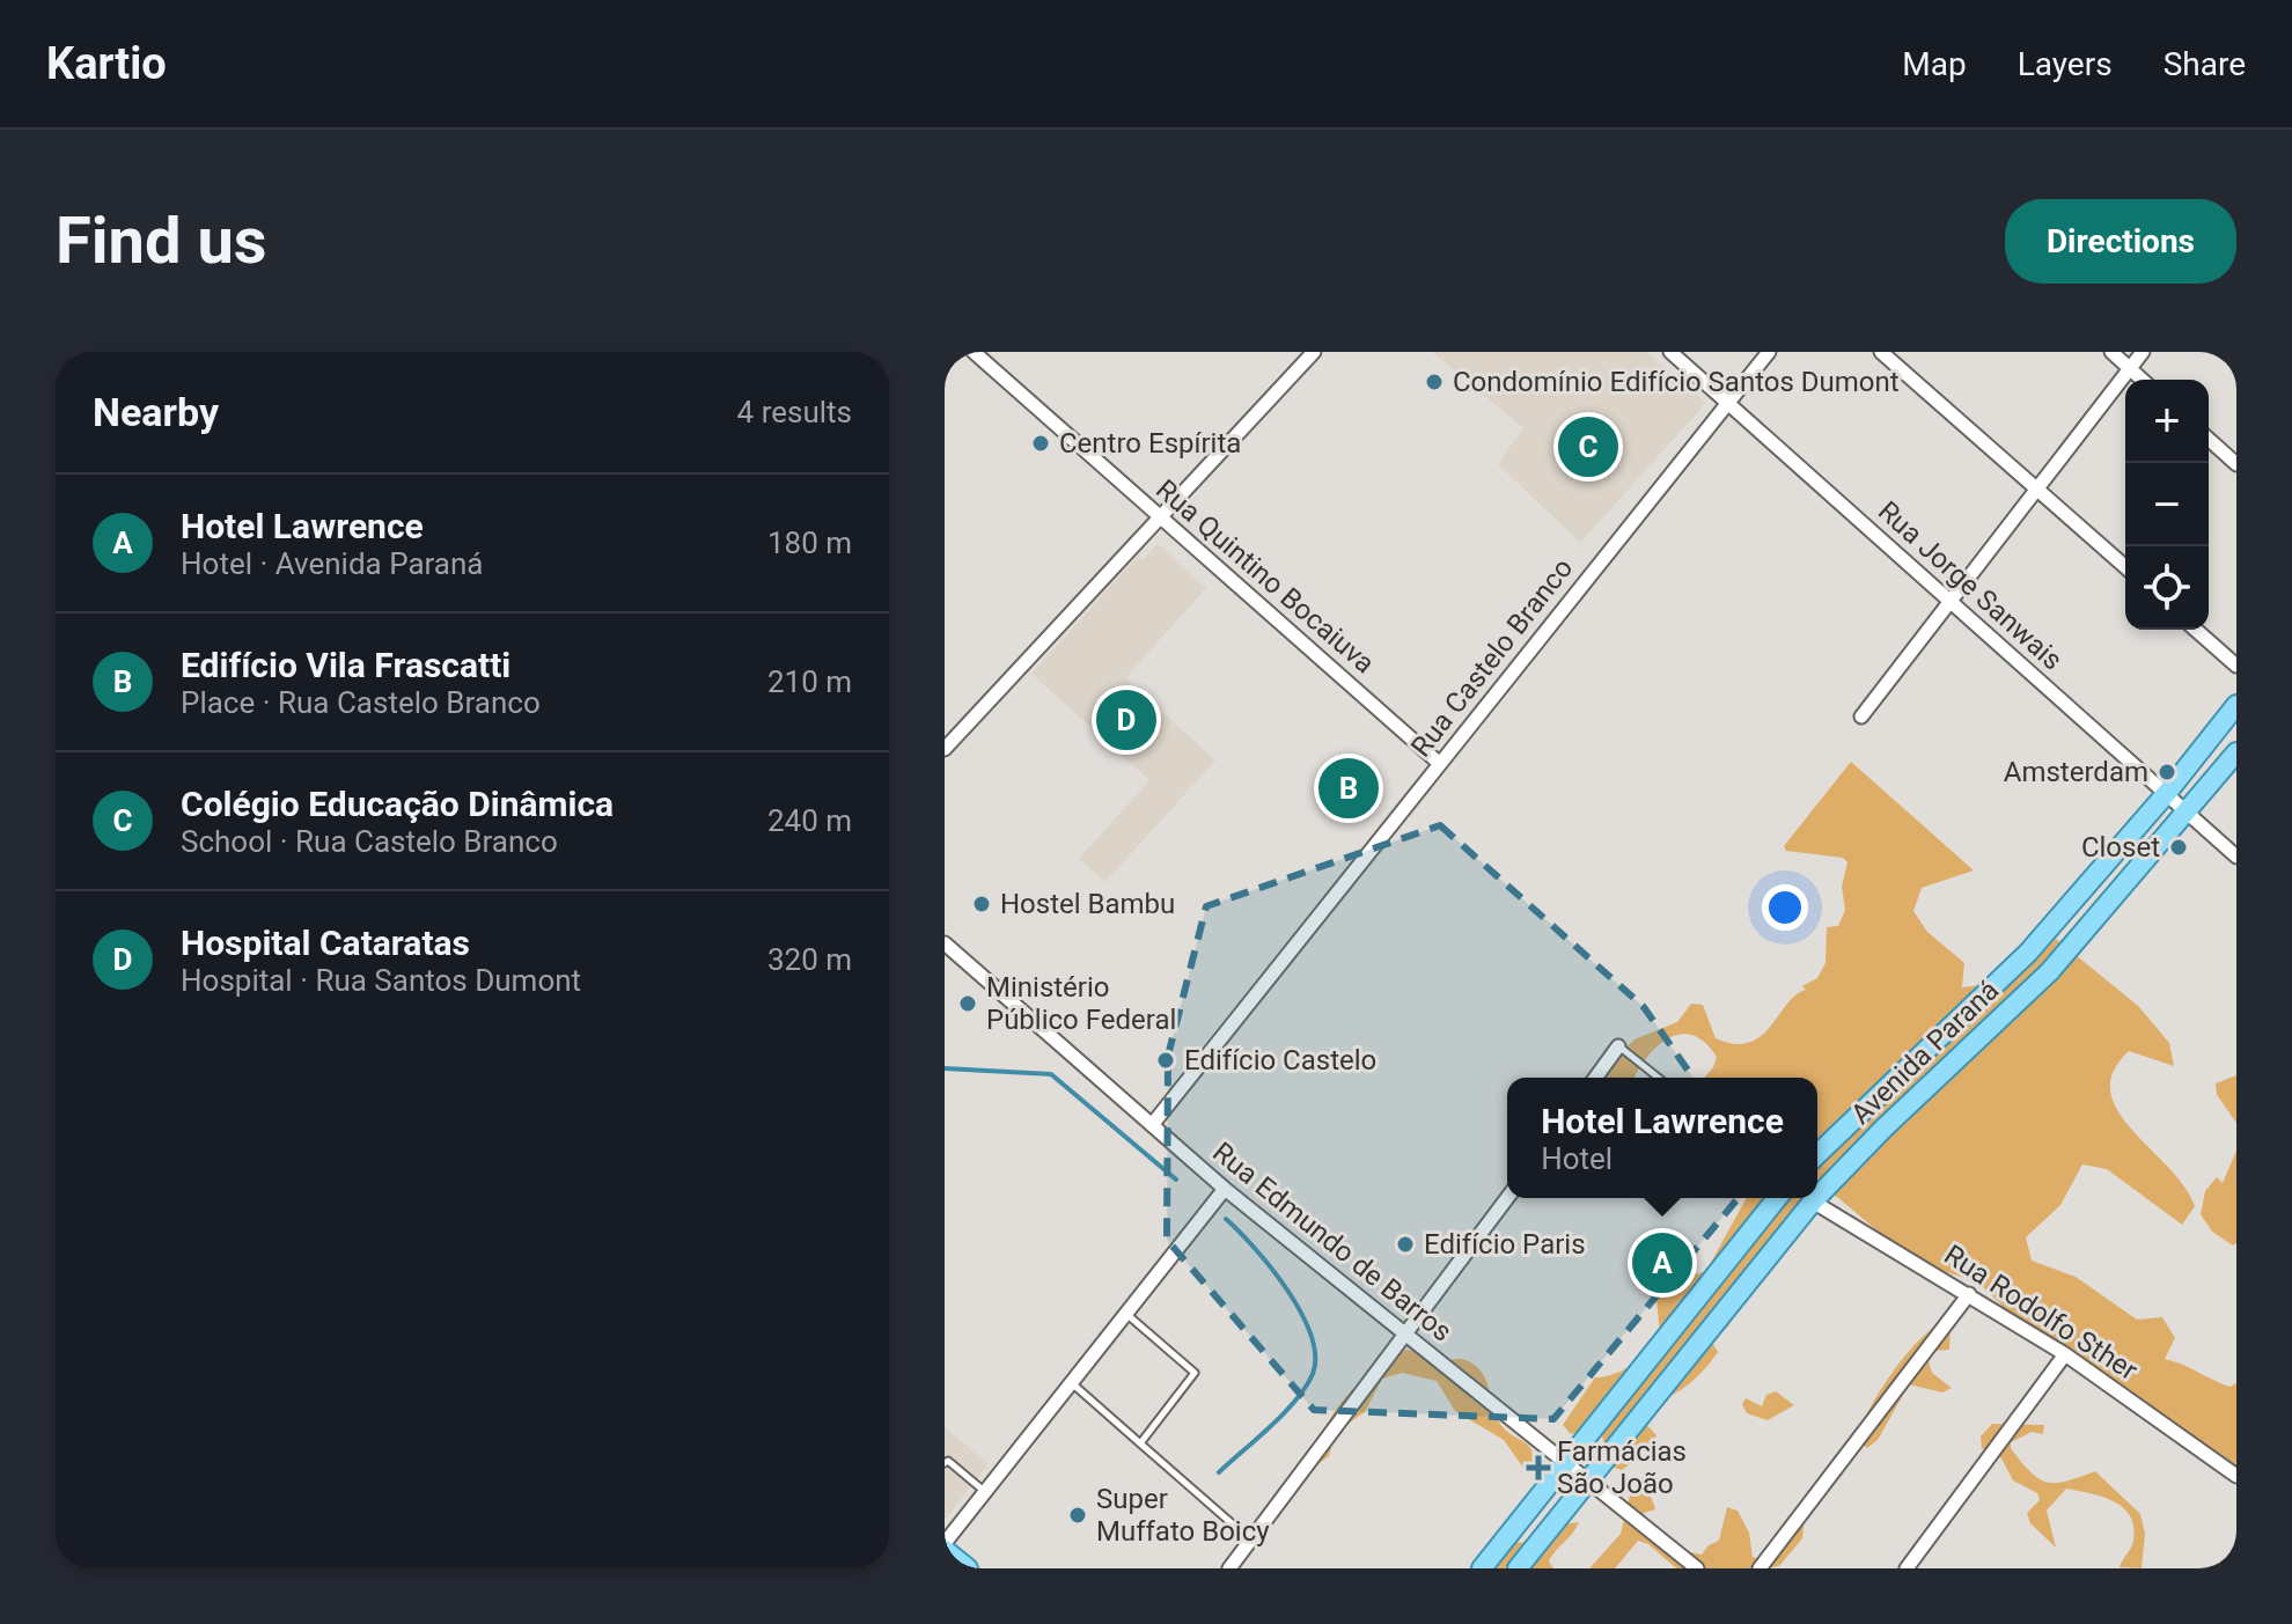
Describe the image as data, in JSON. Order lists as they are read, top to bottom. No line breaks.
{"streets":{"main road":["Avenida Paraná"],"street":["Rua Quintino Bocaiuva","Rua Jorge Sanwais","Rua Castelo Branco","Rua Edmundo de Barros","Rua Rodolfo Sther"]},"crossings":[["Rua Quintino Bocaiuva","Rua Castelo Branco"],["Rua Jorge Sanwais","Rua Castelo Branco"],["Rua Jorge Sanwais","Avenida Paraná"],["Rua Castelo Branco","Rua Edmundo de Barros"],["Avenida Paraná","Rua Edmundo de Barros"],["Avenida Paraná","Rua Rodolfo Sther"]],"places":{"other":["Condomínio Edifício Santos Dumont","Centro Espírita","Amsterdam","Closet","Hostel Bambu","Ministério Público Federal","Edifício Castelo","Edifício Paris","Super Muffato Boicy"],"health":["Farmácias São João"]},"page":{"header":"Kartio","nav":["Map","Layers","Share"],"buttons":"Directions","title":"Find us","heading":["Nearby","4 results"],"map_buttons":["+","−"],"pins":["C","D","B","A"],"list":[{"mark":"A","name":"Hotel Lawrence","note":"Hotel · Avenida Paraná","value":"180 m"},{"mark":"B","name":"Edifício Vila Frascatti","note":"Place · Rua Castelo Branco","value":"210 m"},{"mark":"C","name":"Colégio Educação Dinâmica","note":"School · Rua Castelo Branco","value":"240 m"},{"mark":"D","name":"Hospital Cataratas","note":"Hospital · Rua Santos Dumont","value":"320 m"}],"popup":["Hotel Lawrence","Hotel"]}}
